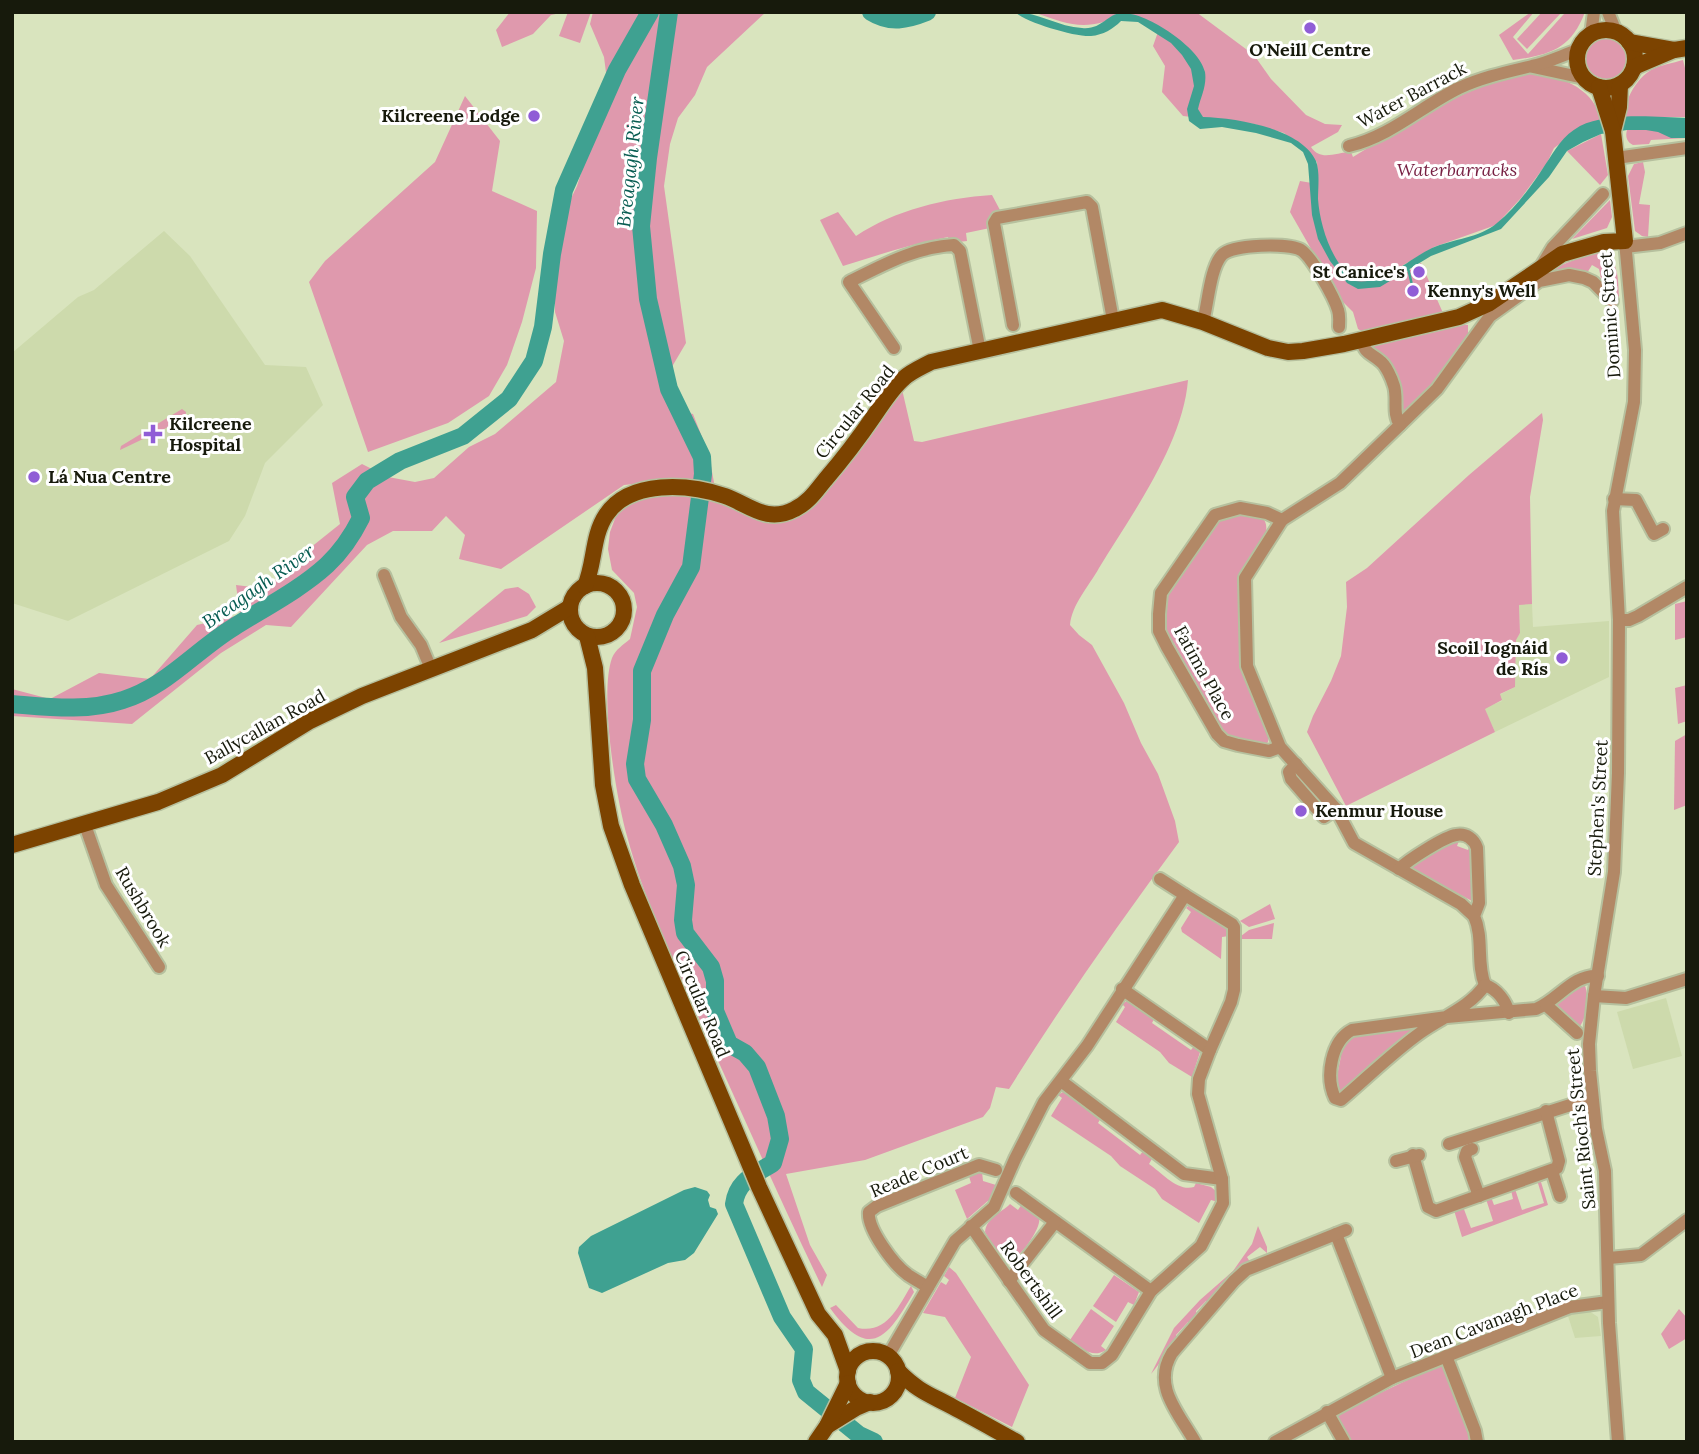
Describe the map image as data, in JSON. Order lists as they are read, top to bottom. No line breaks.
{"streets":{"main road":["Dominic Street","Circular Road","Ballycallan Road"],"street":["Water Barrack","Fatima Place","Stephen's Street","Rushbrook","Saint Rioch's Street","Reade Court","Robertshill","Dean Cavanagh Place"]},"crossings":[["Water Barrack","Dominic Street"],["Dominic Street","Circular Road"],["Dominic Street","Stephen's Street"],["Circular Road","Ballycallan Road"],["Ballycallan Road","Rushbrook"],["Stephen's Street","Saint Rioch's Street"],["Saint Rioch's Street","Dean Cavanagh Place"]],"water":["Breagagh River"],"parks":["Waterbarracks"],"places":{"other":["O'Neill Centre","Kilcreene Lodge","St Canice's","Kenny's Well","Lá Nua Centre","Scoil Iognáid de Rís","Kenmur House"],"health":["Kilcreene Hospital"]}}
